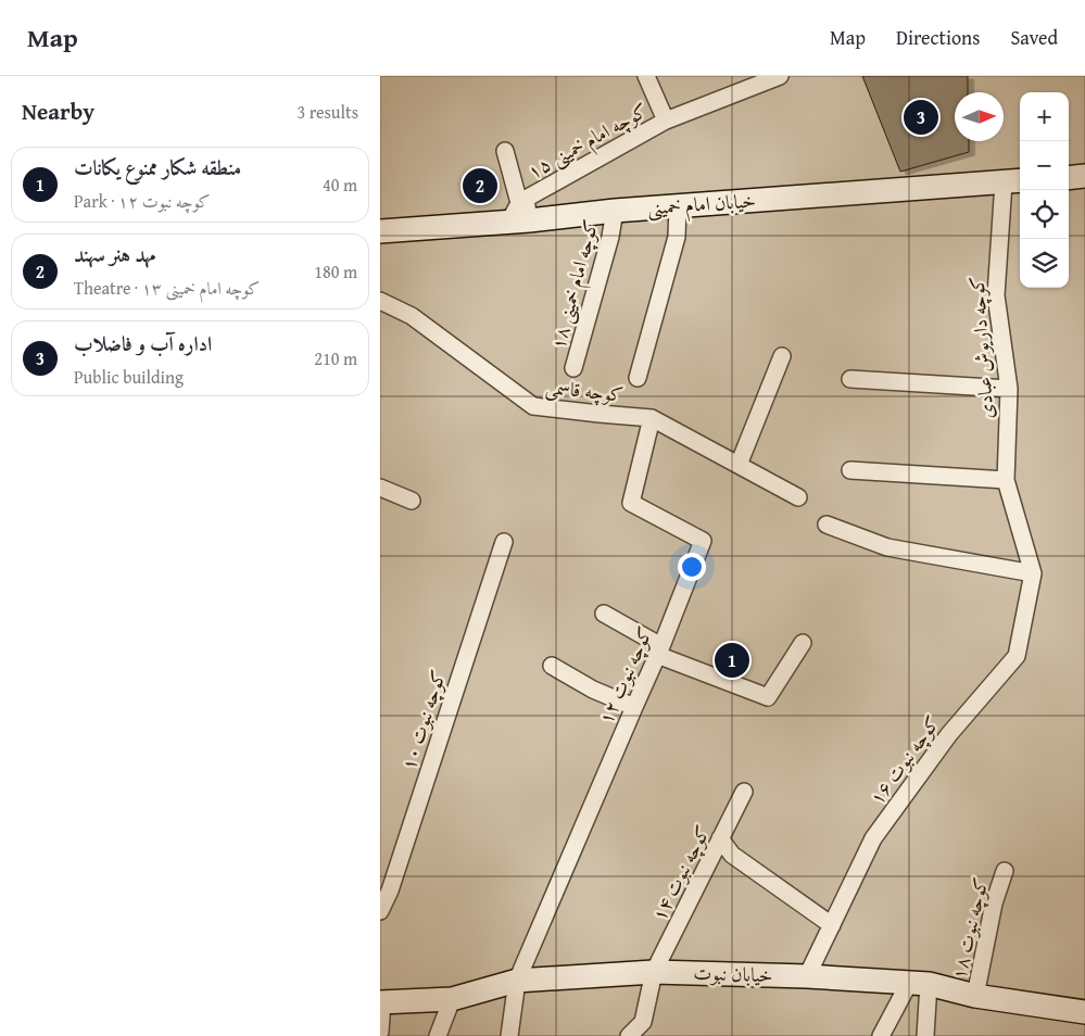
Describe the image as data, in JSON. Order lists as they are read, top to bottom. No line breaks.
{"streets":{"street":["کوچه امام خمینی ۱۵","خیابان امام خمینی","کوچه امام خمینی ۱۸","کوچه داریوش عبادی","کوچه قاسمی","کوچه نبوت ۱۲","کوچه نبوت ۱۰","کوچه نبوت ۱۶","کوچه نبوت ۱۴","کوچه نبوت ۱۸","خیابان نبوت"]},"crossings":[["کوچه امام خمینی ۱۵","خیابان امام خمینی"],["خیابان امام خمینی","کوچه امام خمینی ۱۸"],["خیابان امام خمینی","کوچه داریوش عبادی"],["کوچه داریوش عبادی","کوچه نبوت ۱۶"],["کوچه قاسمی","کوچه نبوت ۱۲"],["کوچه نبوت ۱۲","خیابان نبوت"],["کوچه نبوت ۱۶","خیابان نبوت"],["کوچه نبوت ۱۴","خیابان نبوت"],["کوچه نبوت ۱۸","خیابان نبوت"]],"north":"right","page":{"header":"Map","nav":["Map","Directions","Saved"],"heading":["Nearby","3 results"],"map_buttons":["+","−"],"pins":["3","2","1"],"list":[{"mark":"1","name":"منطقه شکار ممنوع یکانات","note":"Park · کوچه نبوت ۱۲","value":"40 m"},{"mark":"2","name":"مهد هنر سهند","note":"Theatre · کوچه امام خمینی ۱۳","value":"180 m"},{"mark":"3","name":"اداره آب و فاضلاب","note":"Public building","value":"210 m"}]}}
